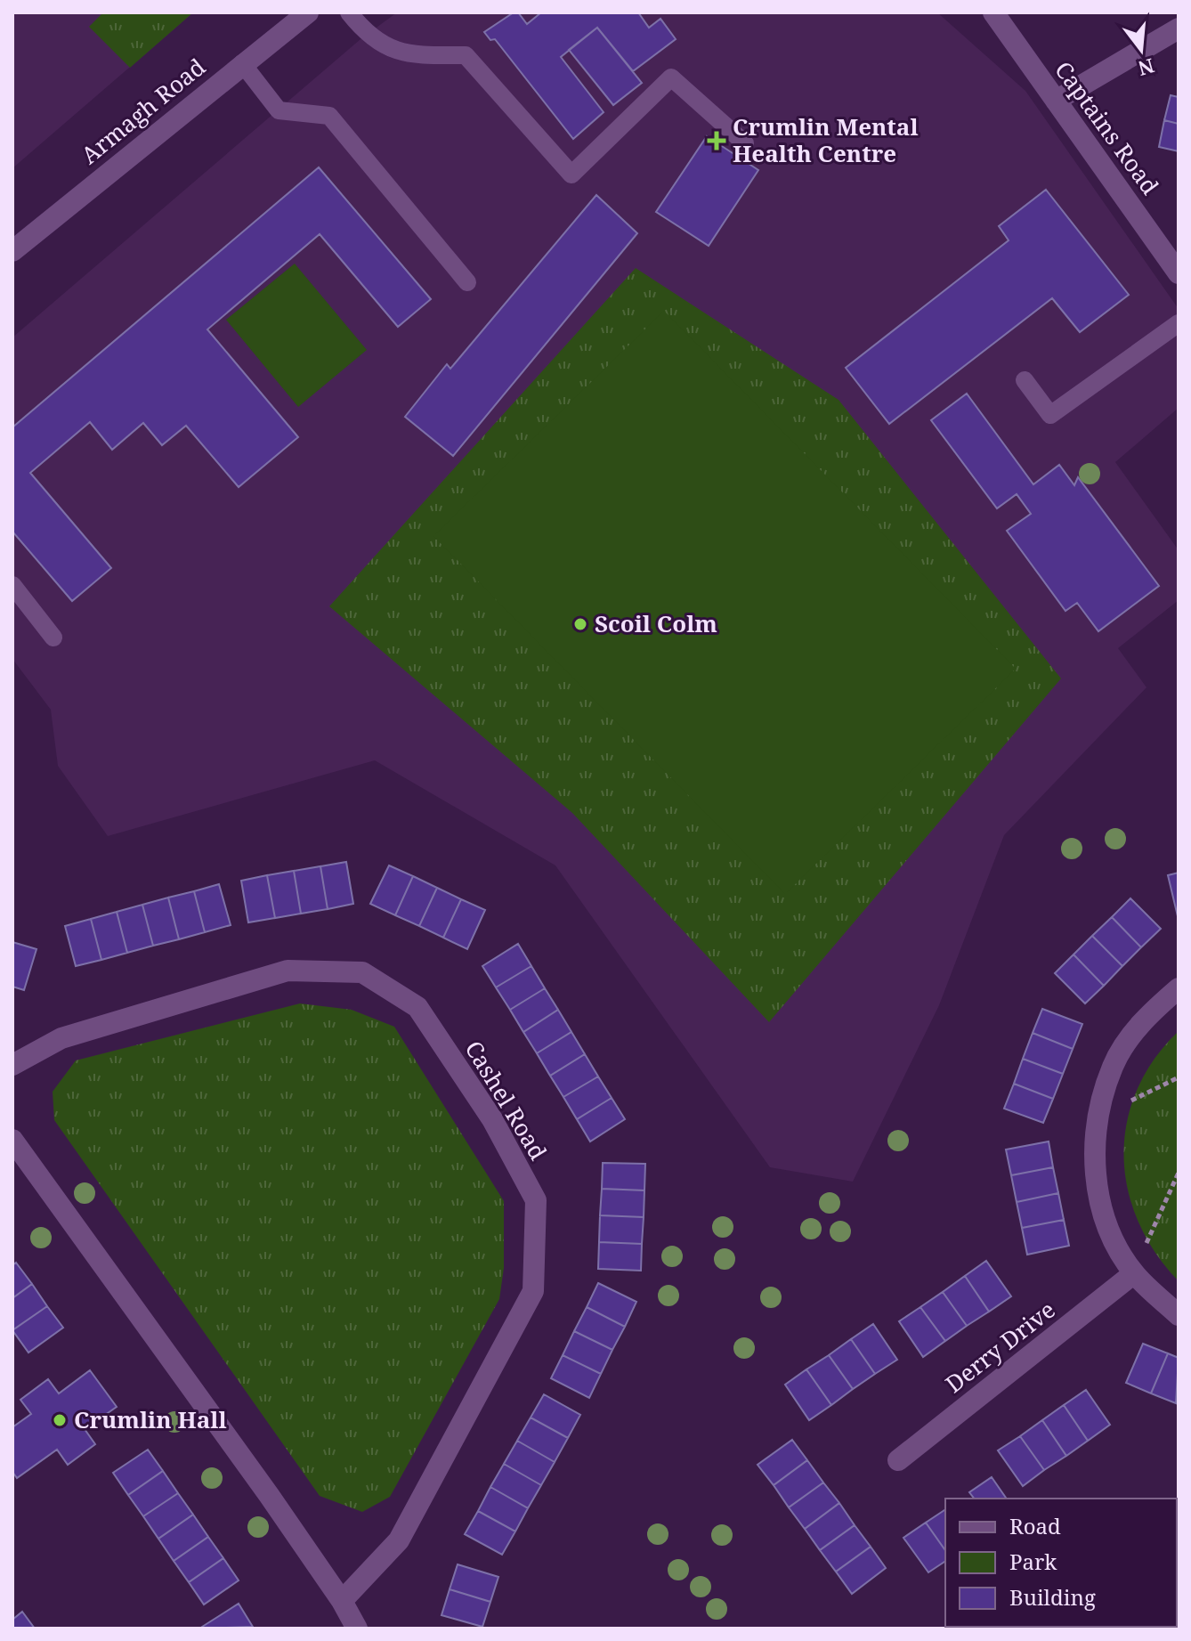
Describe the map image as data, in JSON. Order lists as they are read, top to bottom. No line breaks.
{"streets":{"street":["Armagh Road","Captains Road","Cashel Road","Derry Drive"]},"places":{"health":["Crumlin Mental Health Centre"],"other":["Scoil Colm","Crumlin Hall"]},"legend":["Road","Park","Building"],"north":"bottom"}
